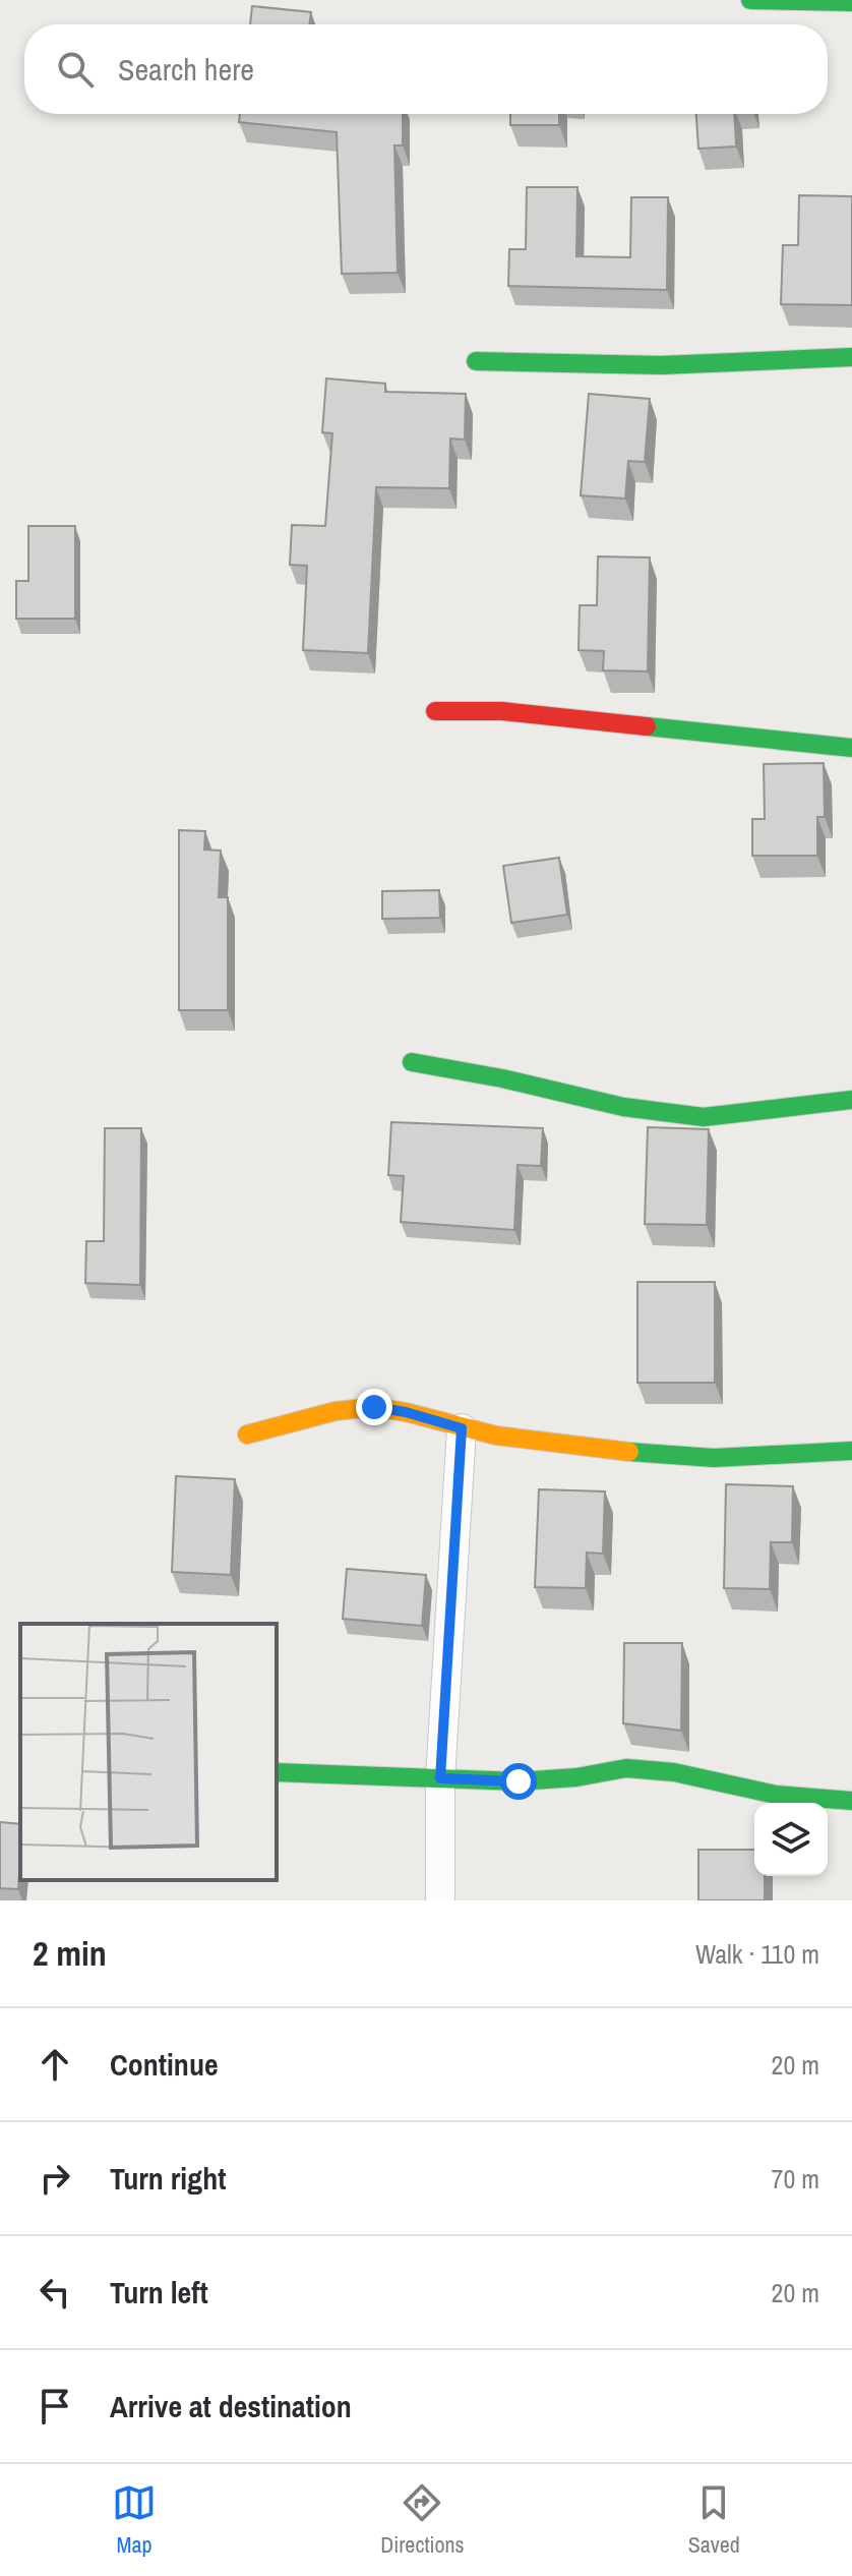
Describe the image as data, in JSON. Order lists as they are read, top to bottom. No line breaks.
{"page":{"search":"Search here","heading":["2 min","Walk · 110 m"],"list":[["Continue","20 m"],["Turn right","70 m"],["Turn left","20 m"],"Arrive at destination"],"nav":["Map","Directions","Saved"]}}
